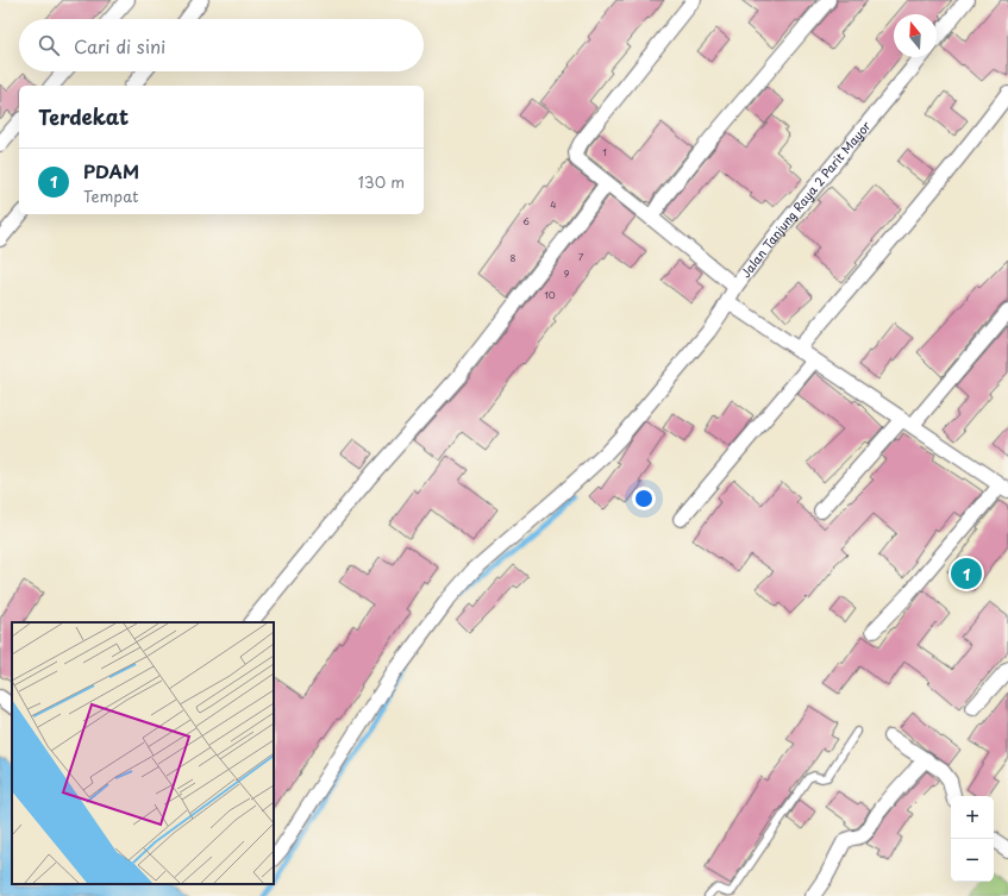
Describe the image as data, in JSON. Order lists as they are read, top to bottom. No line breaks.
{"streets":{"street":["Jalan Tanjung Raya 2 Parit Mayor"]},"house_numbers":["1","4","6","7","8","9","10"],"north":"top","page":{"search":"Cari di sini","heading":"Terdekat","list":[{"mark":"1","name":"PDAM","note":"Tempat","value":"130 m"}],"pins":"1","map_buttons":["+","−"]}}
